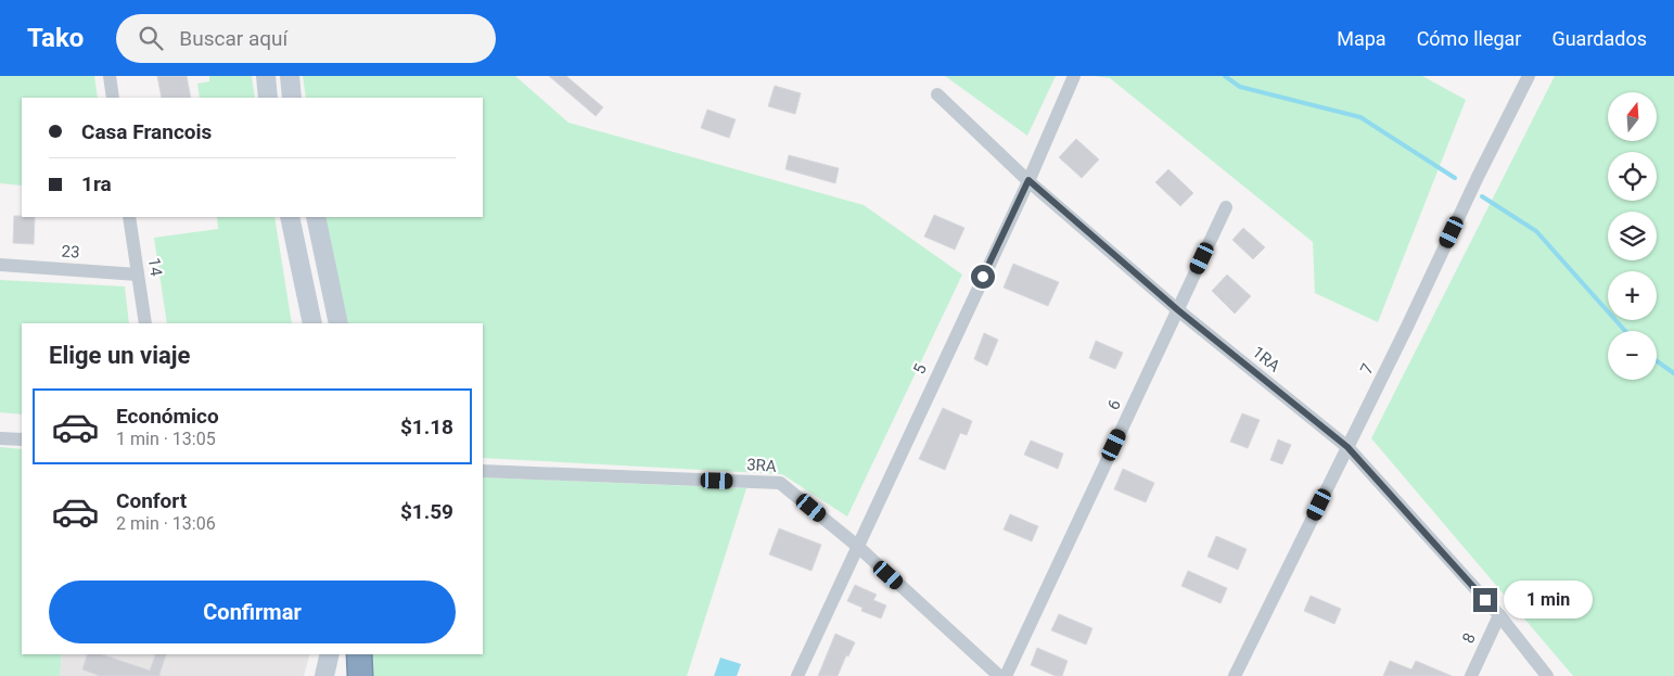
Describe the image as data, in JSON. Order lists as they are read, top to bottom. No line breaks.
{"streets":{"street":["23","14","1RA","5","7","6","3RA","8"]},"crossings":[["23","14"],["1RA","5"],["1RA","7"],["1RA","6"],["1RA","8"],["5","3RA"]],"north":"top","page":{"header":"Tako","search":"Buscar aquí","nav":["Mapa","Cómo llegar","Guardados"],"map_buttons":["+","−"],"banner":["Casa Francois","1ra"],"heading":"Elige un viaje","list":[{"name":"Económico","note":"1 min · 13:05","value":"$1.18"},{"name":"Confort","note":"2 min · 13:06","value":"$1.59"}],"buttons":"Confirmar","bubble":"1 min"}}
